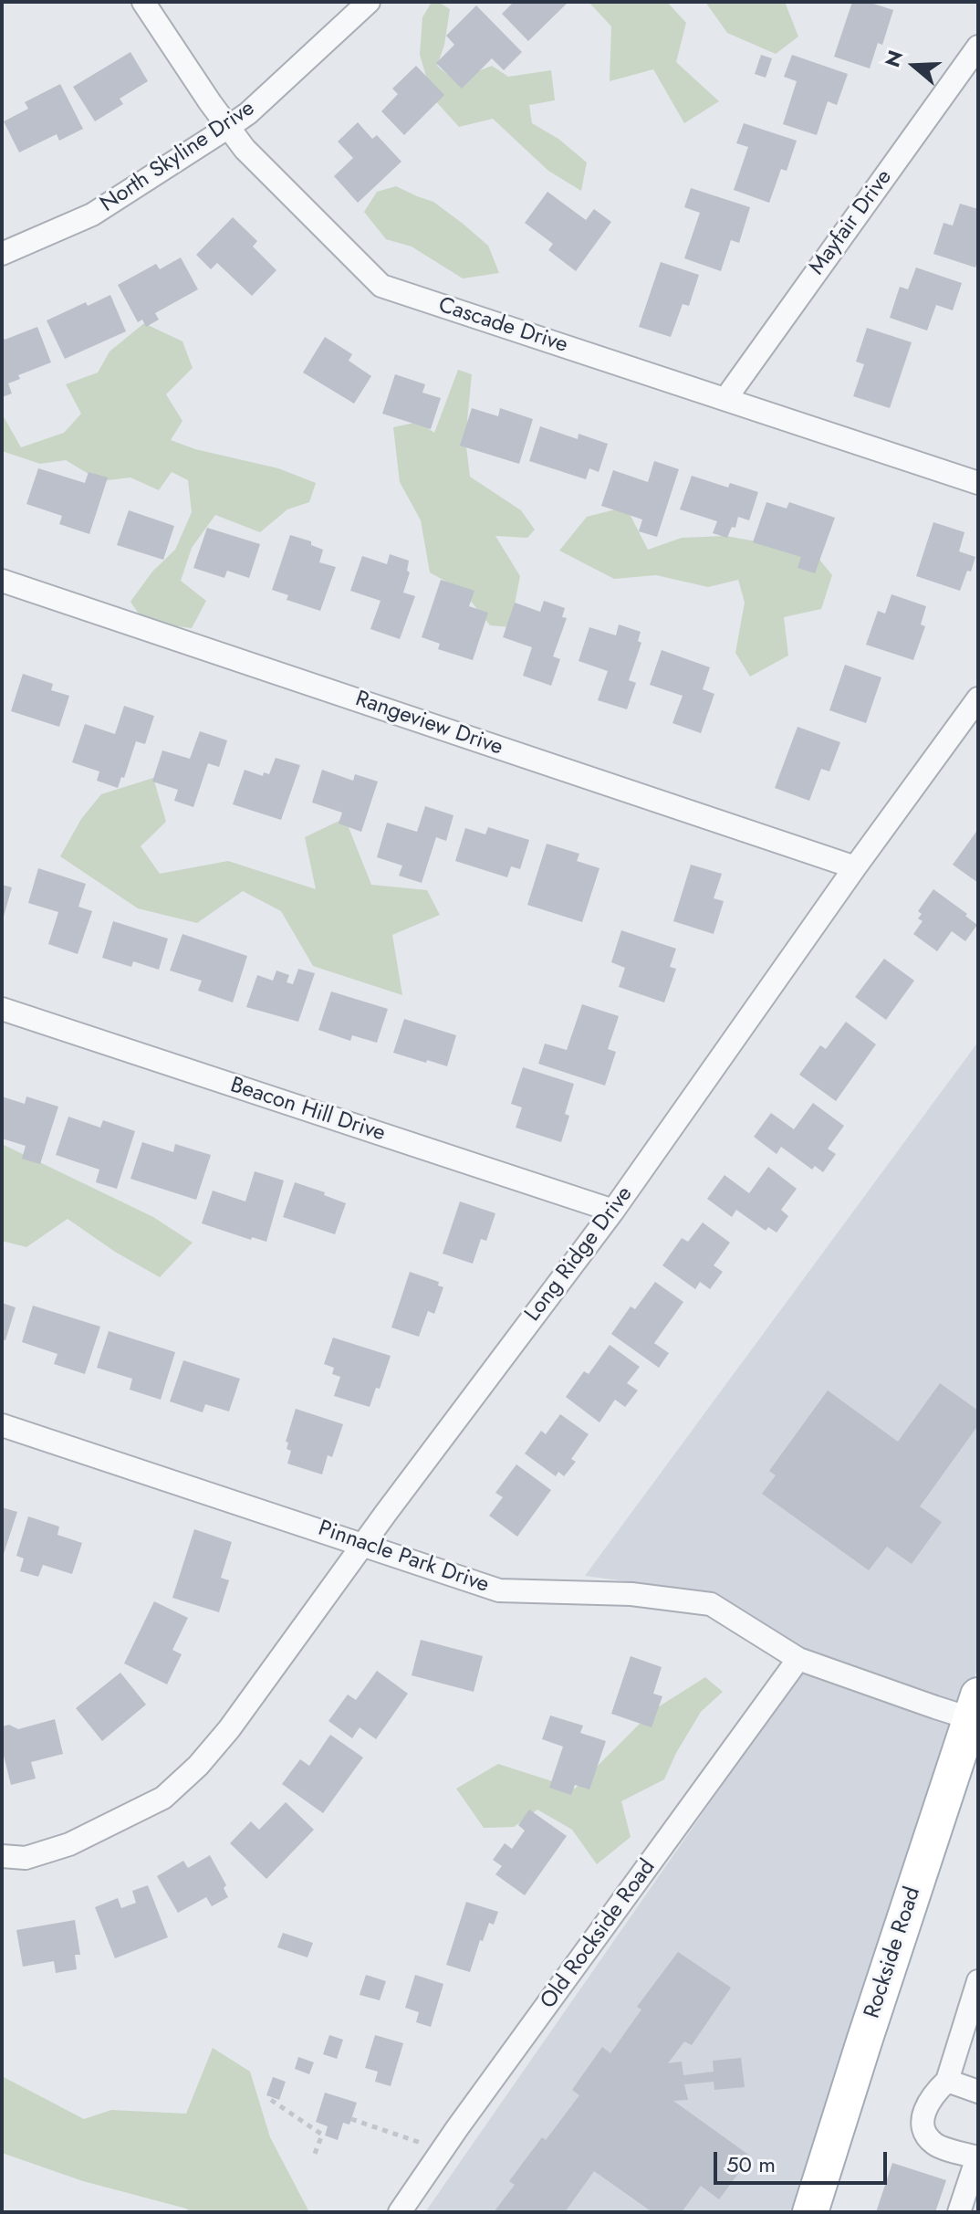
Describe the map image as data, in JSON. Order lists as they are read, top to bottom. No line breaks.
{"streets":{"main road":["Rockside Road"],"street":["North Skyline Drive","Mayfair Drive","Cascade Drive","Rangeview Drive","Beacon Hill Drive","Long Ridge Drive","Pinnacle Park Drive","Old Rockside Road"]},"crossings":[["North Skyline Drive","Cascade Drive"],["Mayfair Drive","Cascade Drive"],["Rangeview Drive","Long Ridge Drive"],["Beacon Hill Drive","Long Ridge Drive"],["Long Ridge Drive","Pinnacle Park Drive"],["Pinnacle Park Drive","Old Rockside Road"],["Pinnacle Park Drive","Rockside Road"]],"scale_bar":"50 m","north":"left"}
